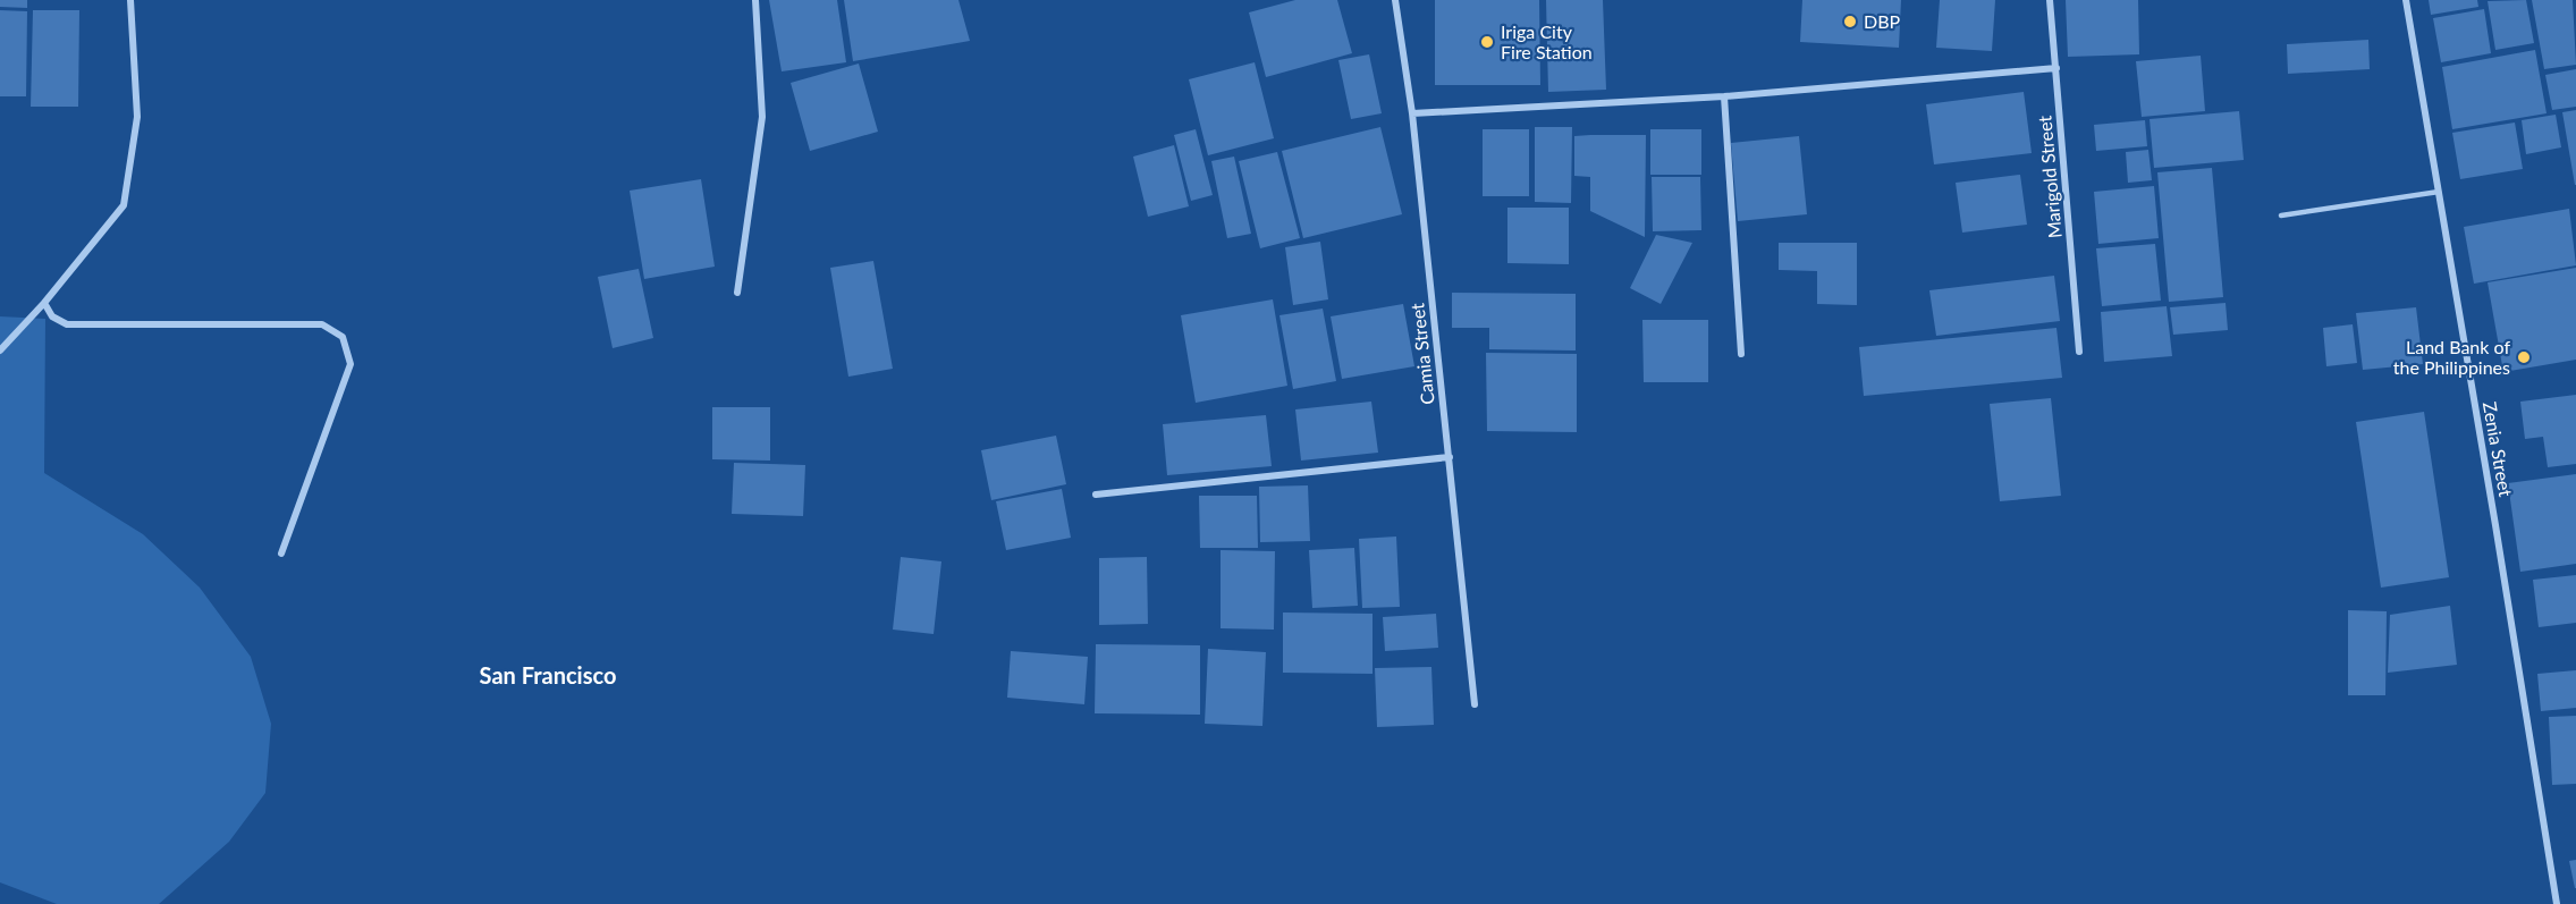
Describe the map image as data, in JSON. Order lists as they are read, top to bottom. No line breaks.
{"streets":{"street":["Marigold Street","Camia Street","Zenia Street"]},"districts":["San Francisco"],"places":["DBP","Iriga City Fire Station","Land Bank of the Philippines"]}
